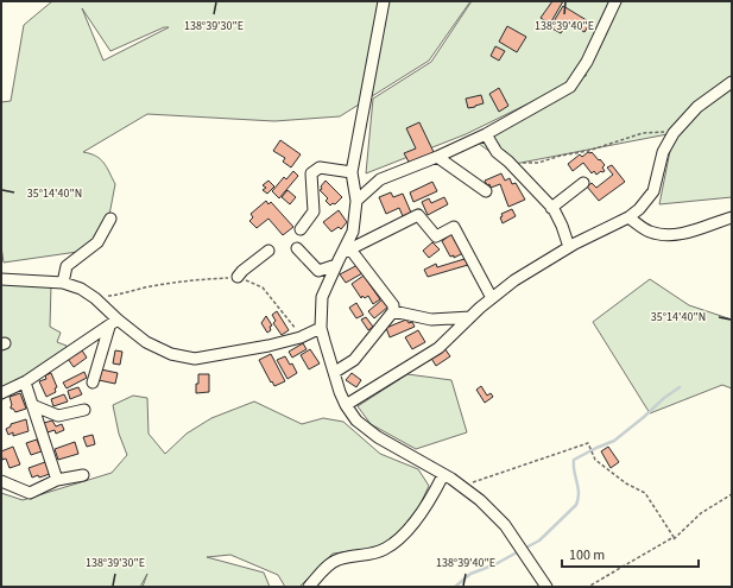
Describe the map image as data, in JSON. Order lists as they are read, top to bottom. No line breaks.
{"scale_bar":"100 m","coordinates":["138°39'30\"E","138°39'40\"E","35°14'40\"N"]}
